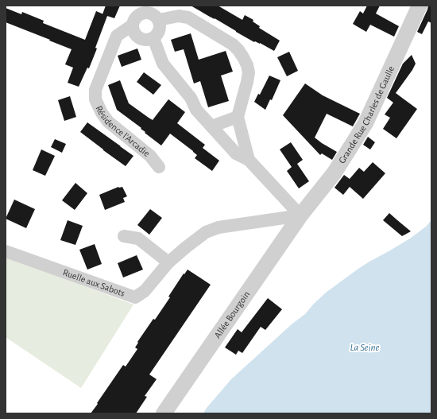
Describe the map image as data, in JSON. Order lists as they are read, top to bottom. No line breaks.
{"streets":{"street":["Grande Rue Charles de Gaulle","Résidence l'Arcadie","Ruelle aux Sabots","Allée Bourgoin"]},"crossings":[["Grande Rue Charles de Gaulle","Ruelle aux Sabots"],["Grande Rue Charles de Gaulle","Allée Bourgoin"],["Ruelle aux Sabots","Allée Bourgoin"]],"water":["La Seine"]}
